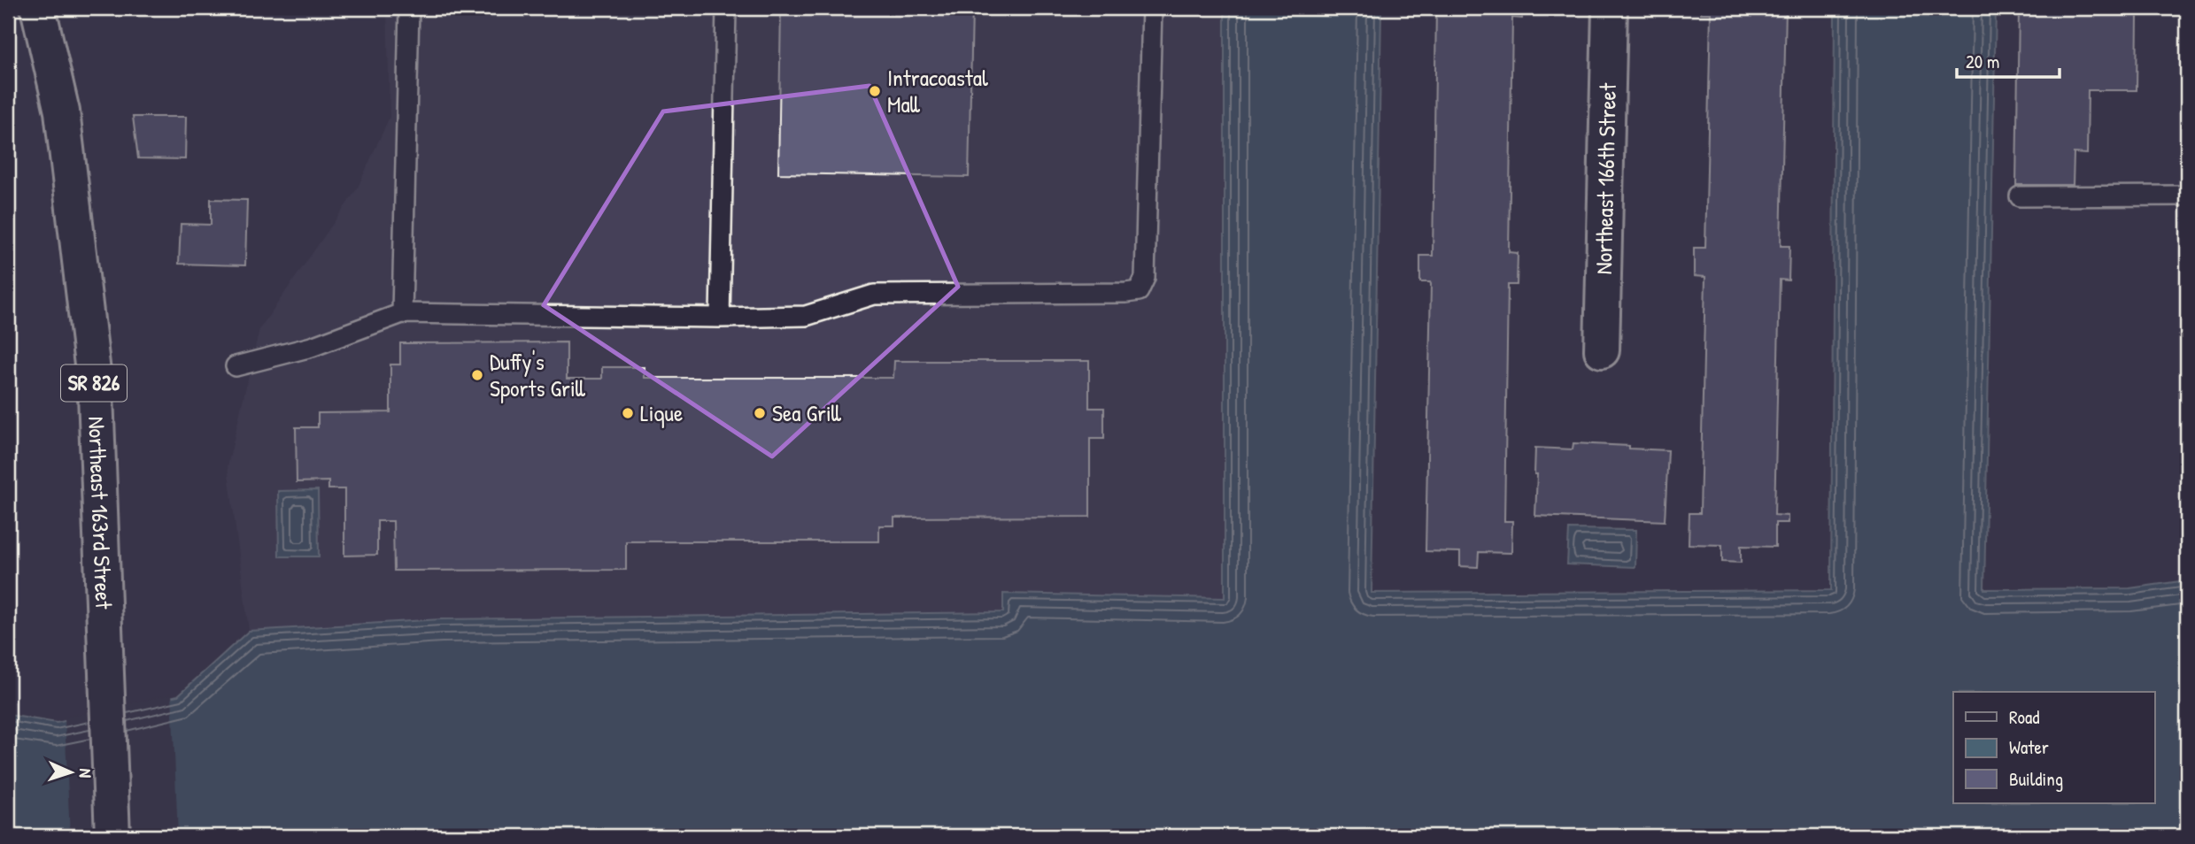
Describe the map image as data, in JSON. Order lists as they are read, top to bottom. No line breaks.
{"streets":{"main road":["Northeast 166th Street","SR 826","Northeast 163rd Street"]},"places":["Intracoastal Mall","Duffy's Sports Grill","Lique","Sea Grill"],"legend":["Road","Water","Building"],"scale_bar":"20 m","north":"right"}
